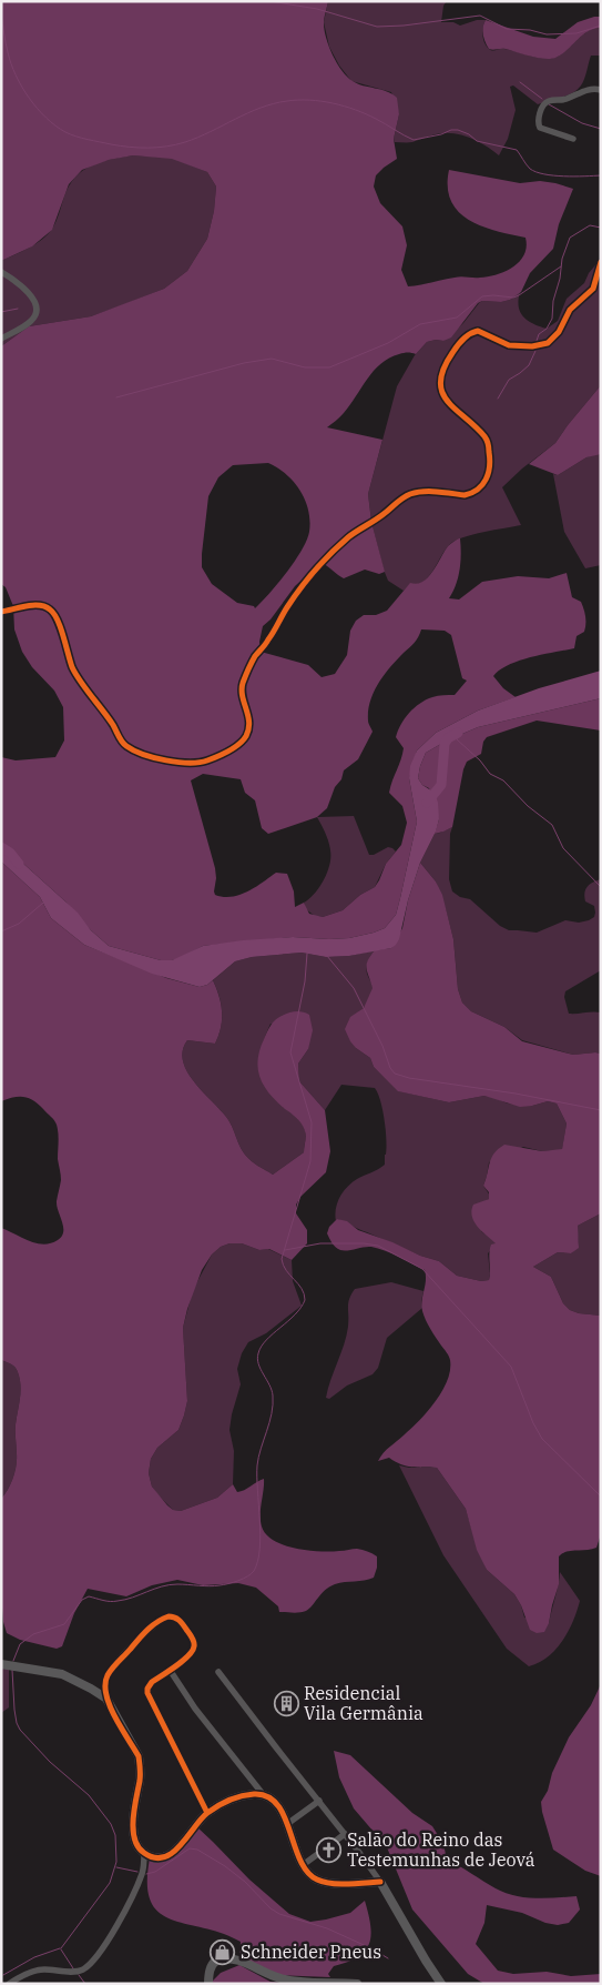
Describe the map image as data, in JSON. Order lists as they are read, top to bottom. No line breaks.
{"places":{"building":["Residencial Vila Germânia"],"church":["Salão do Reino das Testemunhas de Jeová"],"shop":["Schneider Pneus"]}}
